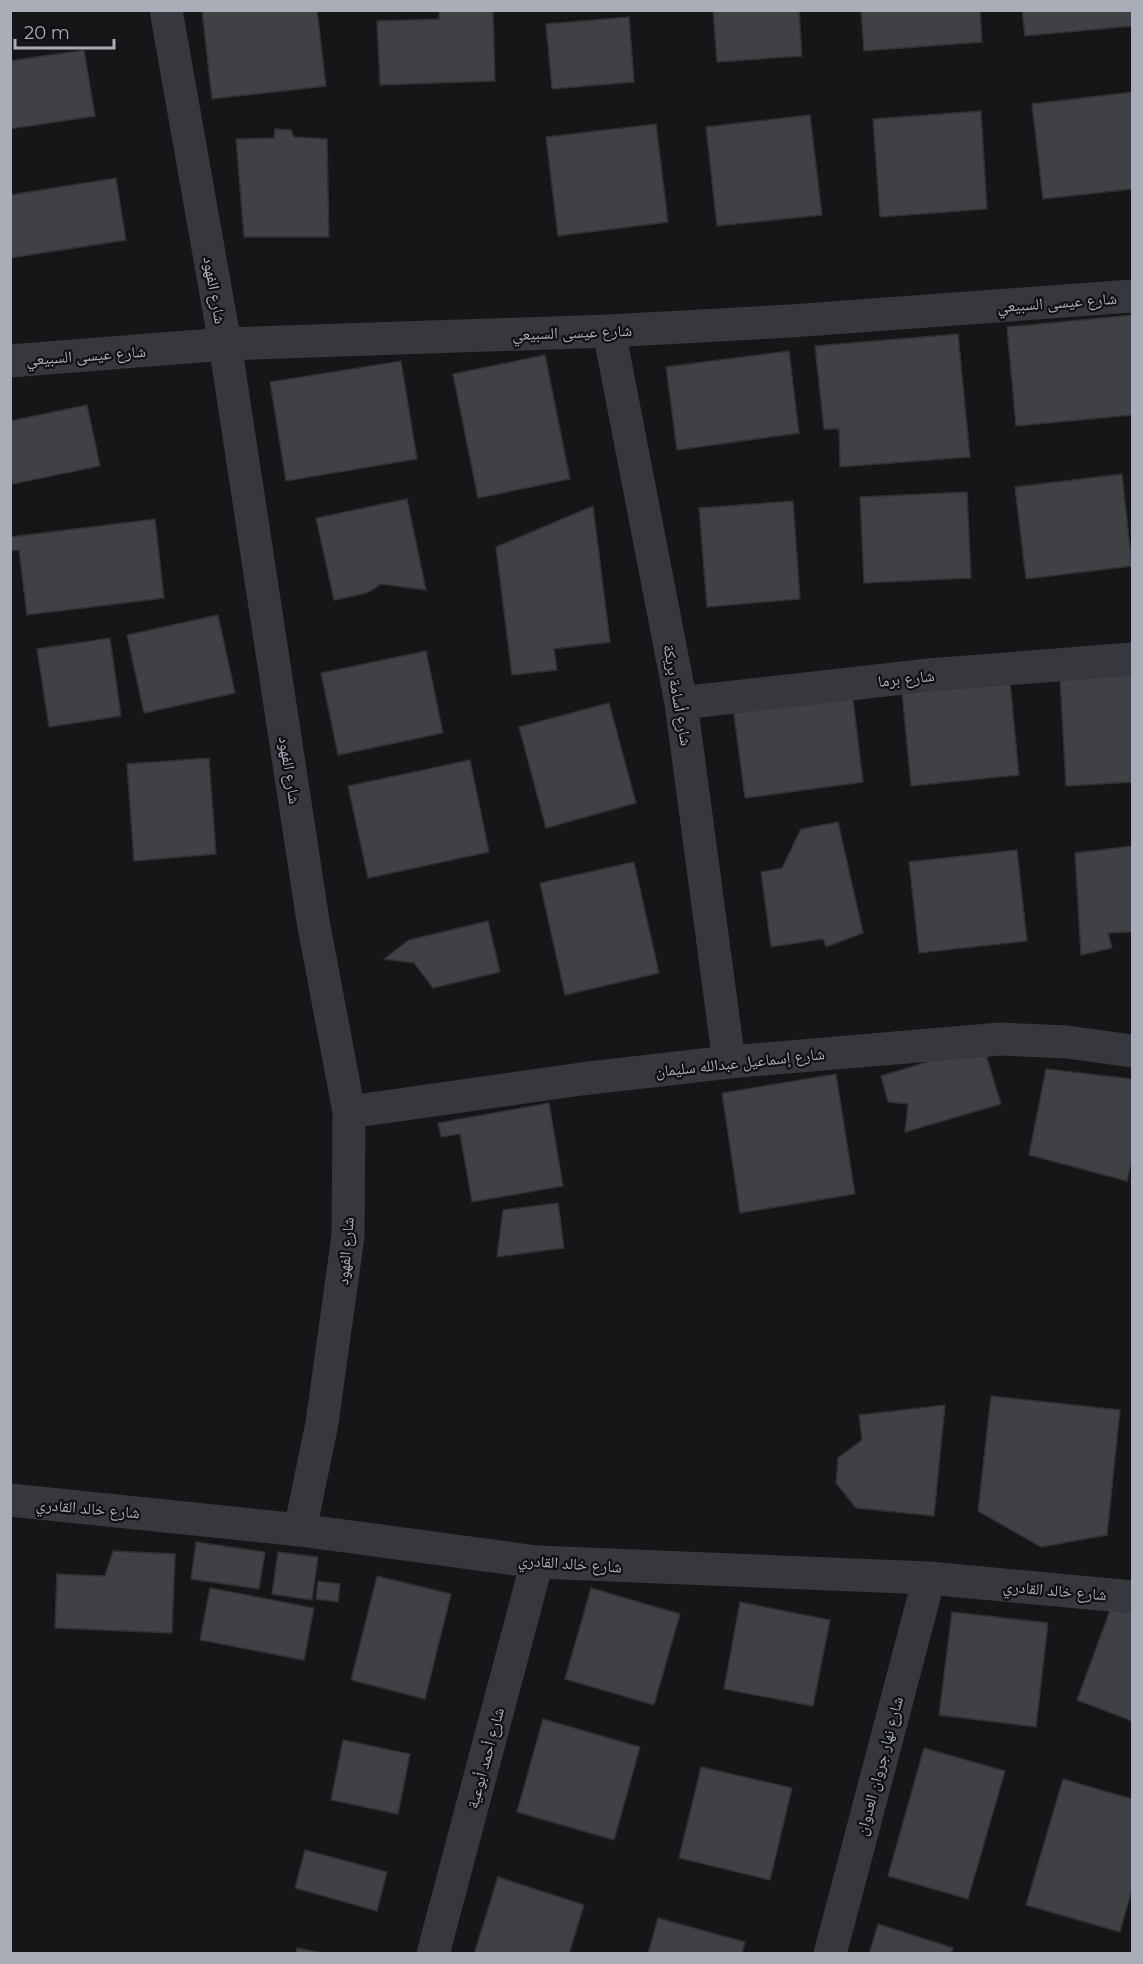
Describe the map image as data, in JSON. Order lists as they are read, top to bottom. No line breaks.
{"streets":{"street":["شارع الفهود","شارع عيسى السبيعي","شارع برما","شارع أسامة بريكة","شارع إسماعيل عبدالله سليمان","شارع خالد القادري","شارع أحمد أبوعية","شارع نهار جروان العدوان"]},"crossings":[["شارع الفهود","شارع عيسى السبيعي"],["شارع الفهود","شارع إسماعيل عبدالله سليمان"],["شارع الفهود","شارع خالد القادري"],["شارع عيسى السبيعي","شارع أسامة بريكة"],["شارع برما","شارع أسامة بريكة"],["شارع أسامة بريكة","شارع إسماعيل عبدالله سليمان"],["شارع خالد القادري","شارع أحمد أبوعية"],["شارع خالد القادري","شارع نهار جروان العدوان"]],"scale_bar":"20 m"}
